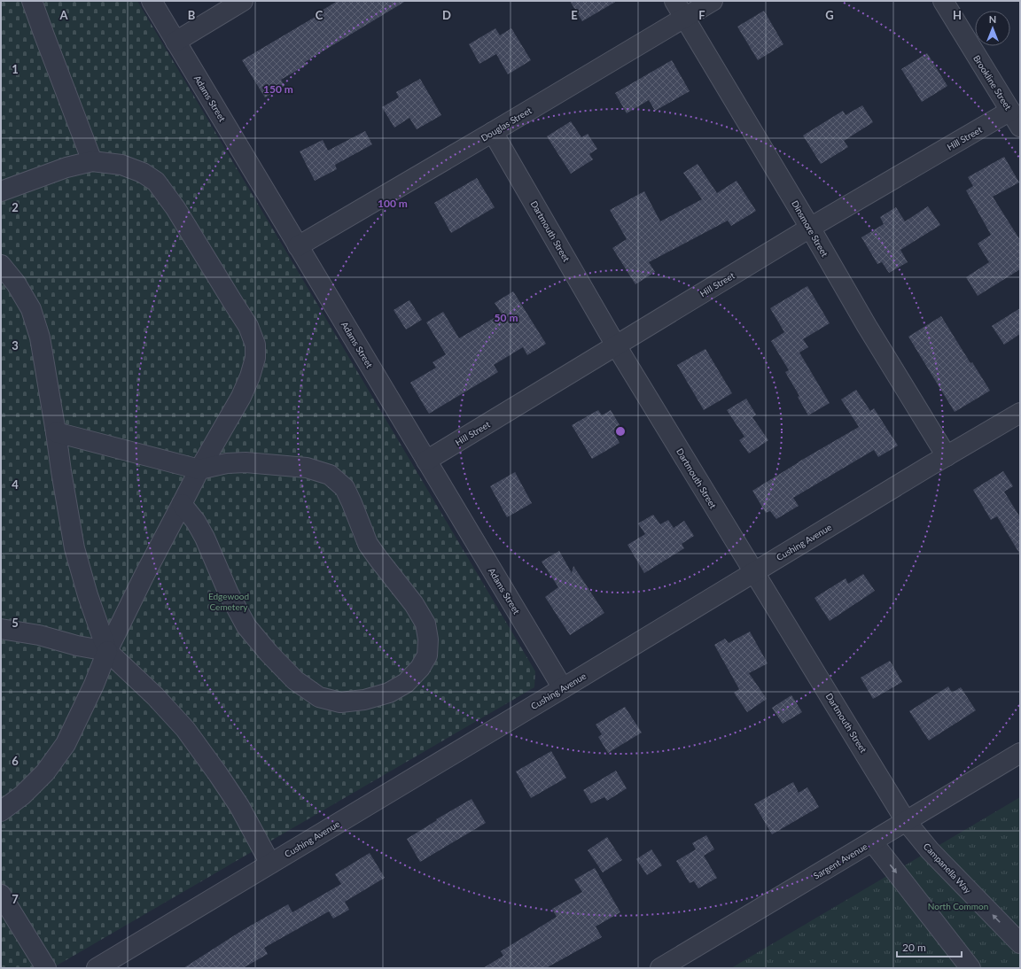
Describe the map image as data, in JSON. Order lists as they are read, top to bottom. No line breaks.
{"streets":{"street":["Brookline Street","Adams Street","Douglas Street","Hill Street","Dinsmore Street","Dartmouth Street","Cushing Avenue","Sargent Avenue","Campanella Way"]},"crossings":[["Brookline Street","Hill Street"],["Adams Street","Douglas Street"],["Adams Street","Hill Street"],["Adams Street","Cushing Avenue"],["Douglas Street","Dinsmore Street"],["Douglas Street","Dartmouth Street"],["Hill Street","Dinsmore Street"],["Hill Street","Dartmouth Street"],["Dinsmore Street","Cushing Avenue"],["Dartmouth Street","Cushing Avenue"],["Dartmouth Street","Sargent Avenue"],["Dartmouth Street","Campanella Way"],["Sargent Avenue","Campanella Way"]],"parks":["Edgewood Cemetery","North Common"],"scale_bar":"20 m","north":"top","grid":{"columns":["A","B","C","D","E","F","G","H"],"rows":["1","2","3","4","5","6","7"]},"rings":["150 m","100 m","50 m"]}
